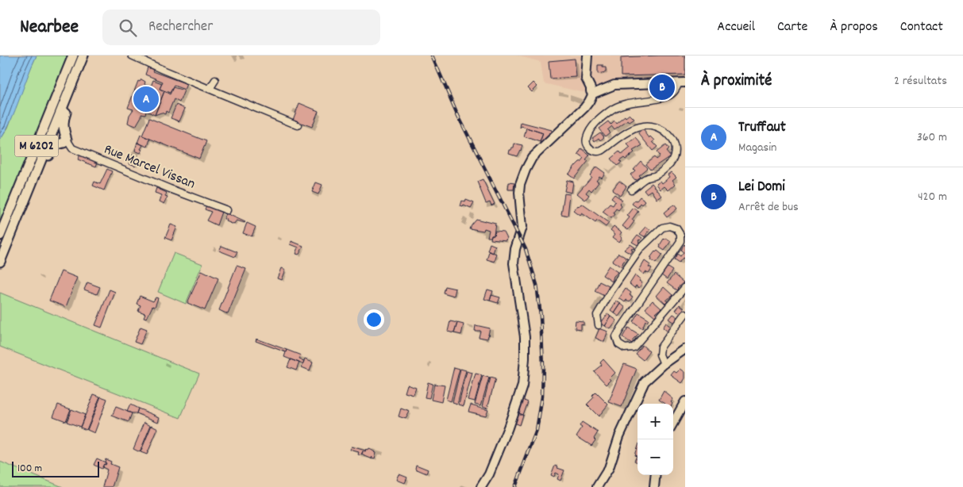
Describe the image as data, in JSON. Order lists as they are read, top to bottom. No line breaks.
{"streets":{"main road":["M 6202"],"street":["Rue Marcel Vissan"]},"scale_bar":"100 m","page":{"header":"Nearbee","search":"Rechercher","nav":["Accueil","Carte","À propos","Contact"],"heading":["À proximité","2 résultats"],"pins":["B","A"],"list":[{"mark":"A","name":"Truffaut","note":"Magasin","value":"360 m"},{"mark":"B","name":"Lei Domi","note":"Arrêt de bus","value":"420 m"}],"map_buttons":["+","−"],"scale":"100 m"}}
